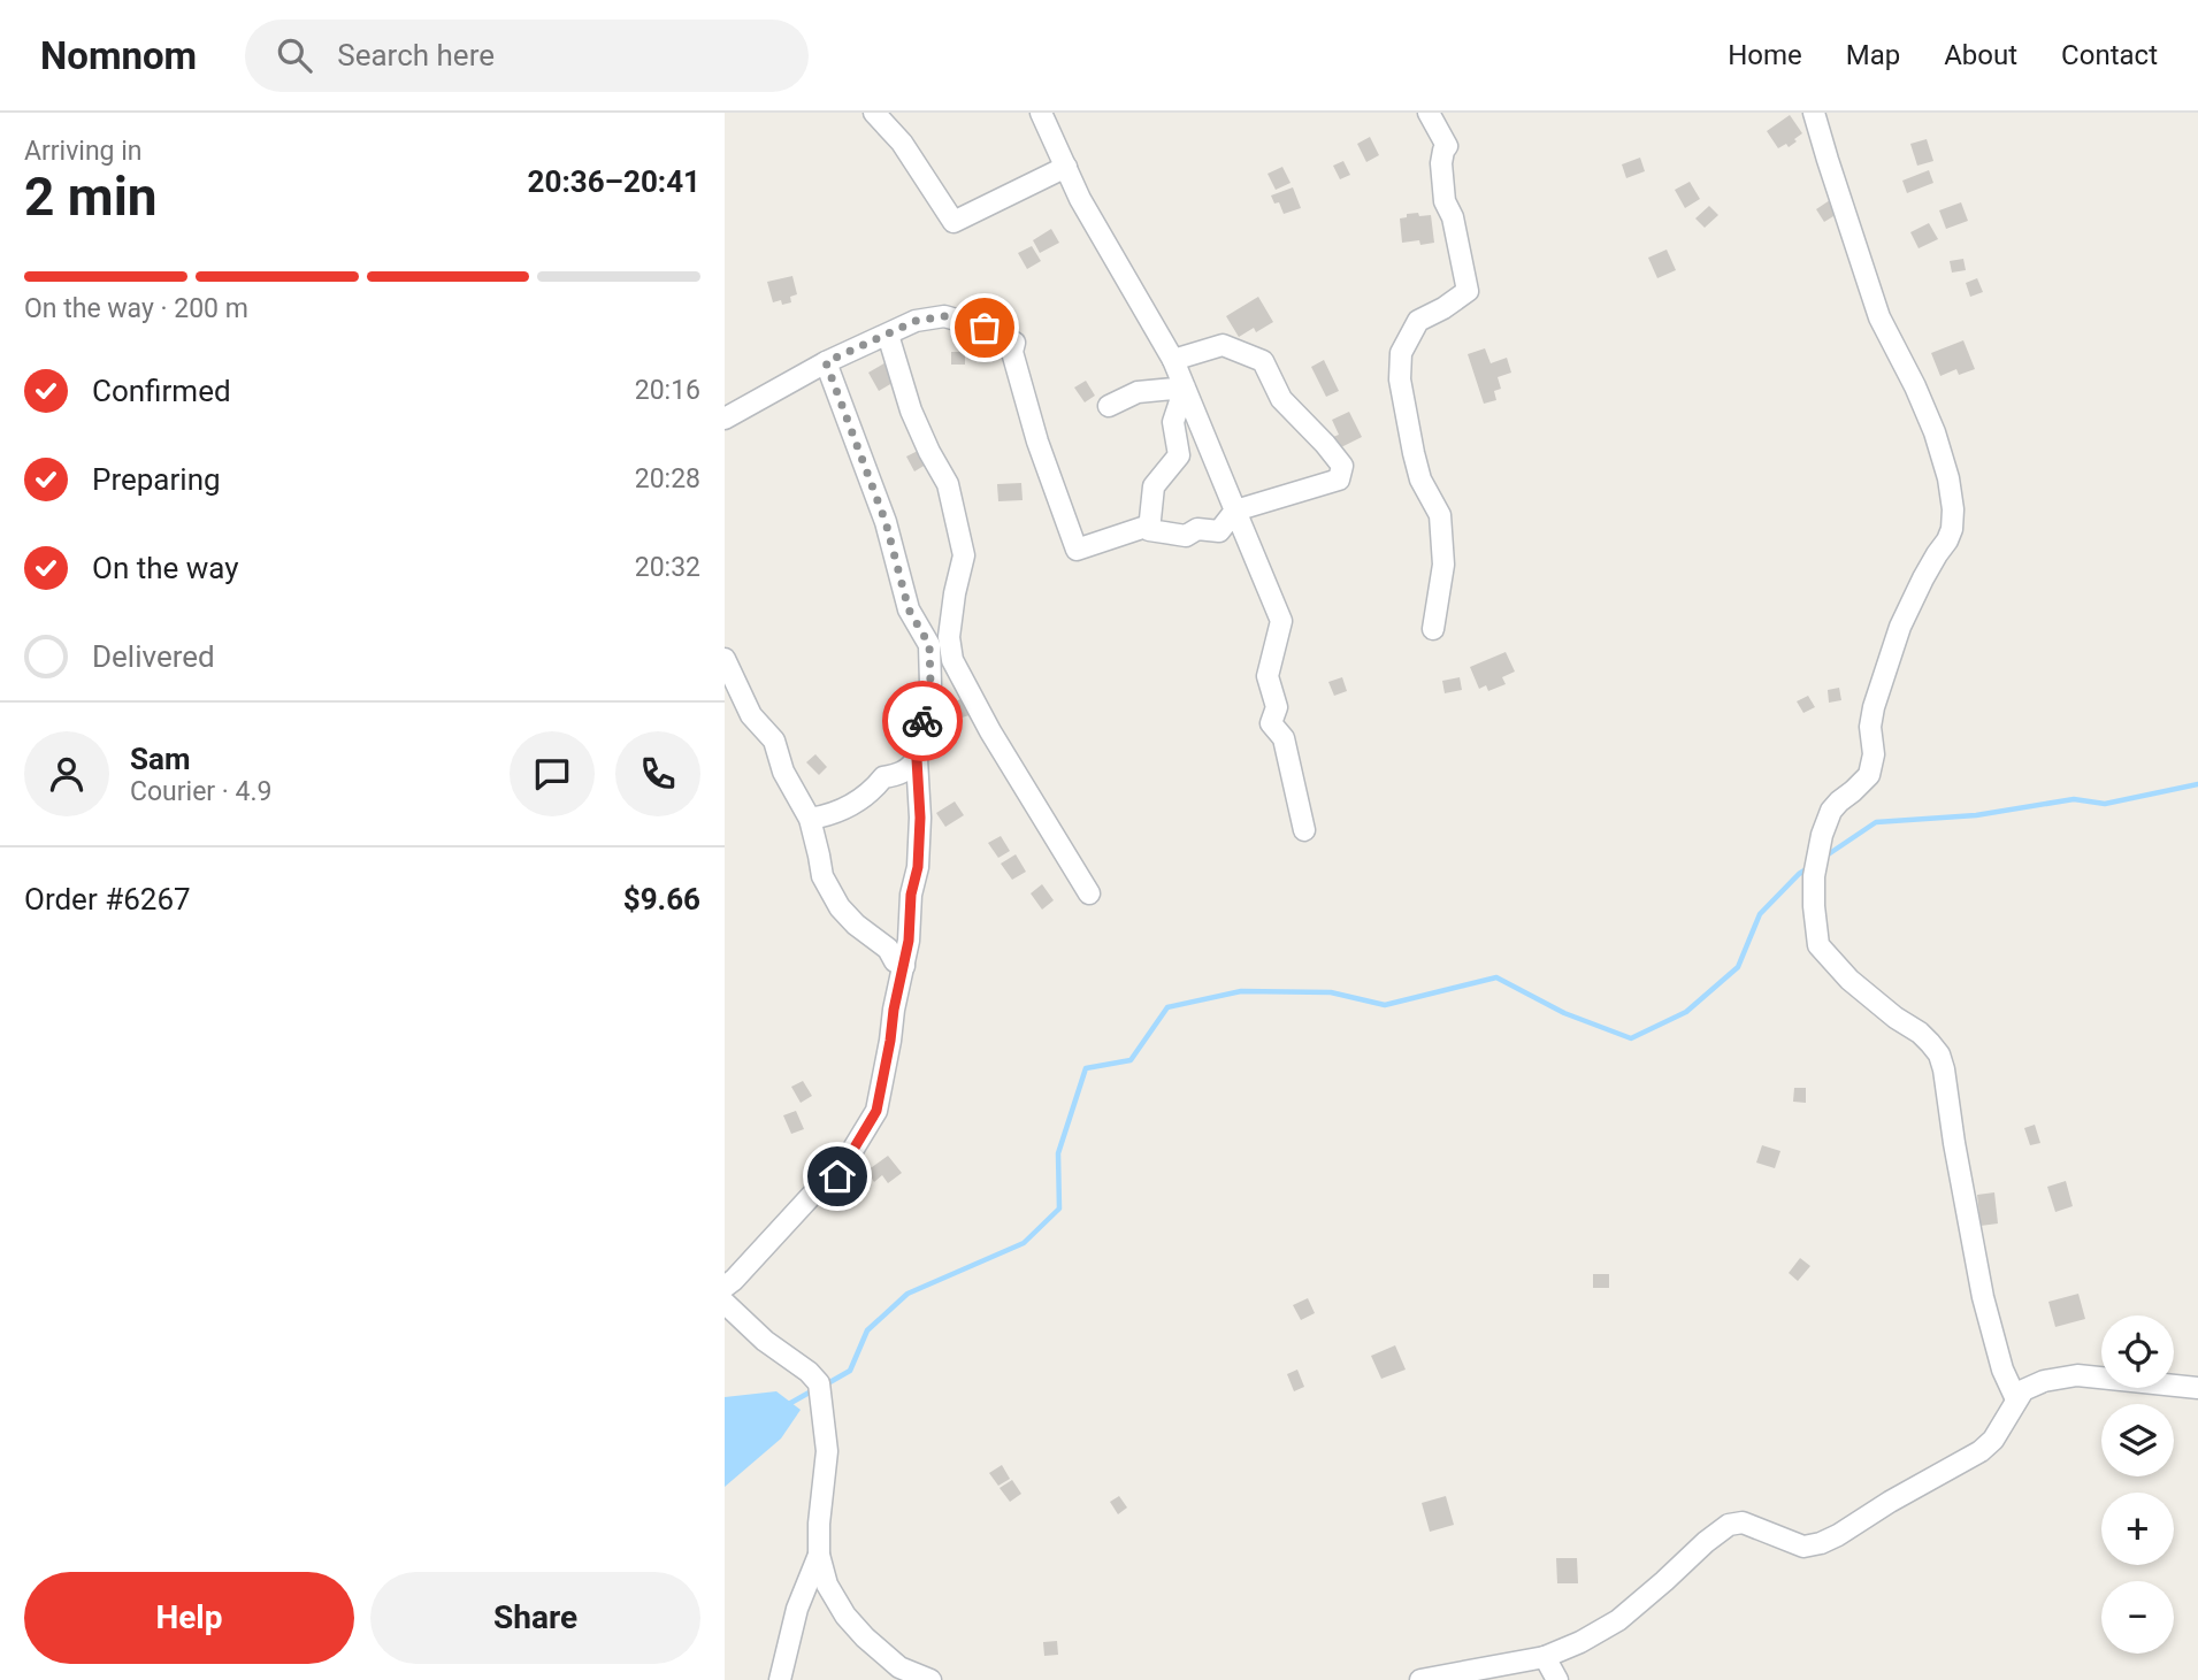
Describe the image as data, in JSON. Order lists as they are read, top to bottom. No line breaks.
{"page":{"header":"Nomnom","search":"Search here","nav":["Home","Map","About","Contact"],"heading":["2 min","Arriving in","20:36–20:41"],"panel":["Sam","Courier · 4.9","Order #6267","$9.66"],"bar":"On the way · 200 m","list":[["Confirmed","20:16"],["Preparing","20:28"],["On the way","20:32"],"Delivered"],"map_buttons":["+","−"],"buttons":["Help","Share"]}}
